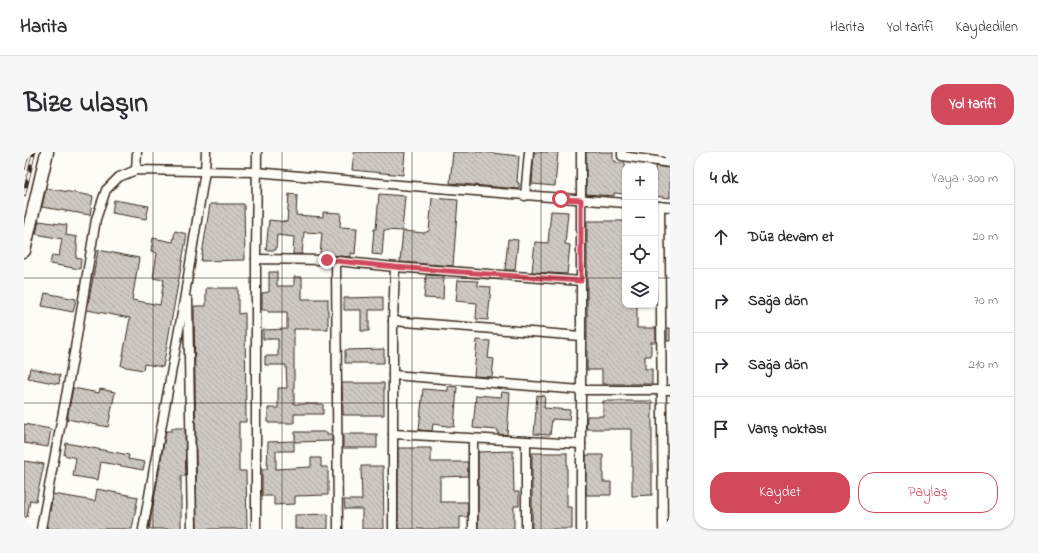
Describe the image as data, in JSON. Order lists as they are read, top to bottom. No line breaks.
{"page":{"header":"Harita","nav":["Harita","Yol tarifi","Kaydedilen"],"title":"Bize ulaşın","buttons":["Yol tarifi",["Kaydet","Paylaş"]],"heading":["4 dk","Yaya · 300 m"],"map_buttons":["+","−"],"list":[["Düz devam et","20 m"],["Sağa dön","70 m"],["Sağa dön","210 m"],"Varış noktası"]}}
